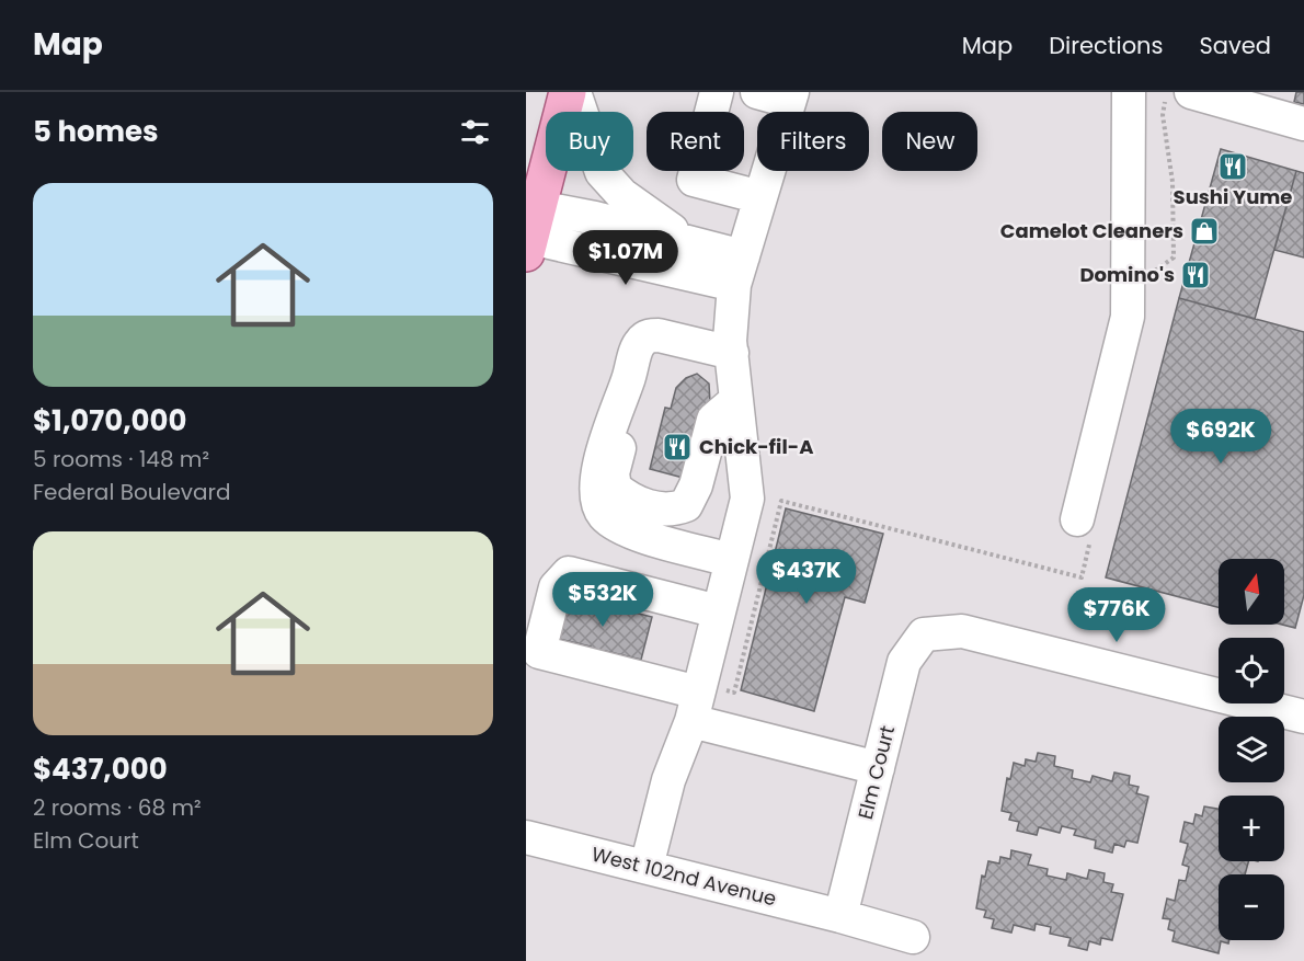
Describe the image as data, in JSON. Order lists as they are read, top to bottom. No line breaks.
{"streets":{"street":["Elm Court","West 102nd Avenue"]},"crossings":[["Elm Court","West 102nd Avenue"]],"places":{"restaurant":["Sushi Yume","Domino's","Chick-fil-A"],"shop":["Camelot Cleaners"]},"north":"top","page":{"header":"Map","nav":["Map","Directions","Saved"],"heading":"5 homes","chip":["Buy","Rent","Filters","New"],"list":[{"name":"$1,070,000","note":"5 rooms · 148 m² · Federal Boulevard"},{"name":"$437,000","note":"2 rooms · 68 m² · Elm Court"}],"price":["$1.07M","$692K","$437K","$532K","$776K"],"map_buttons":["+","−"]}}
